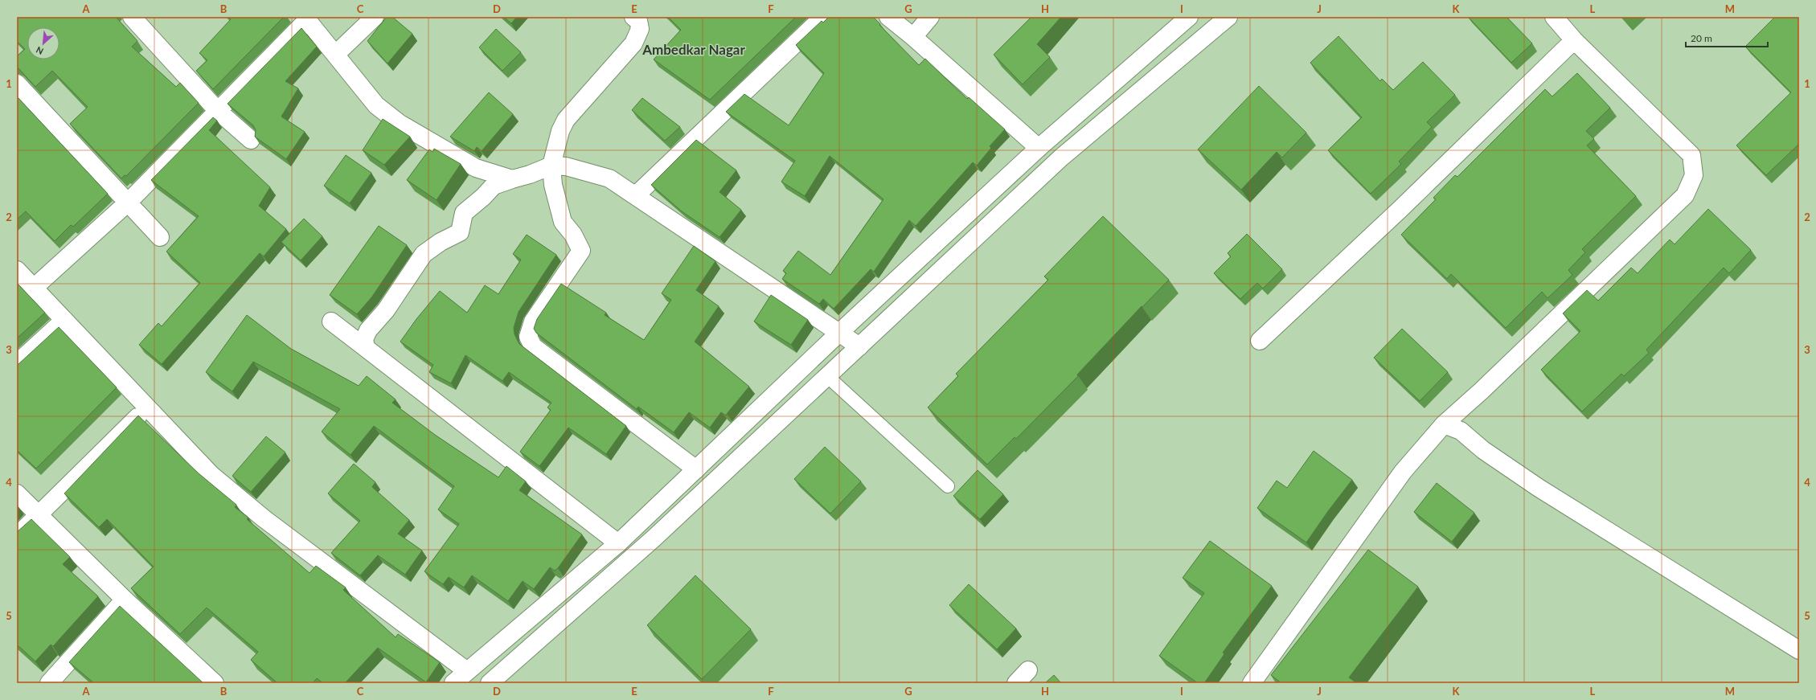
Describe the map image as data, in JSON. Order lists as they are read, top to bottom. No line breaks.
{"districts":["Ambedkar Nagar"],"scale_bar":"20 m","north":"bottom left","grid":{"columns":["A","B","C","D","E","F","G","H","I","J","K","L","M"],"rows":["1","2","3","4","5"]}}
